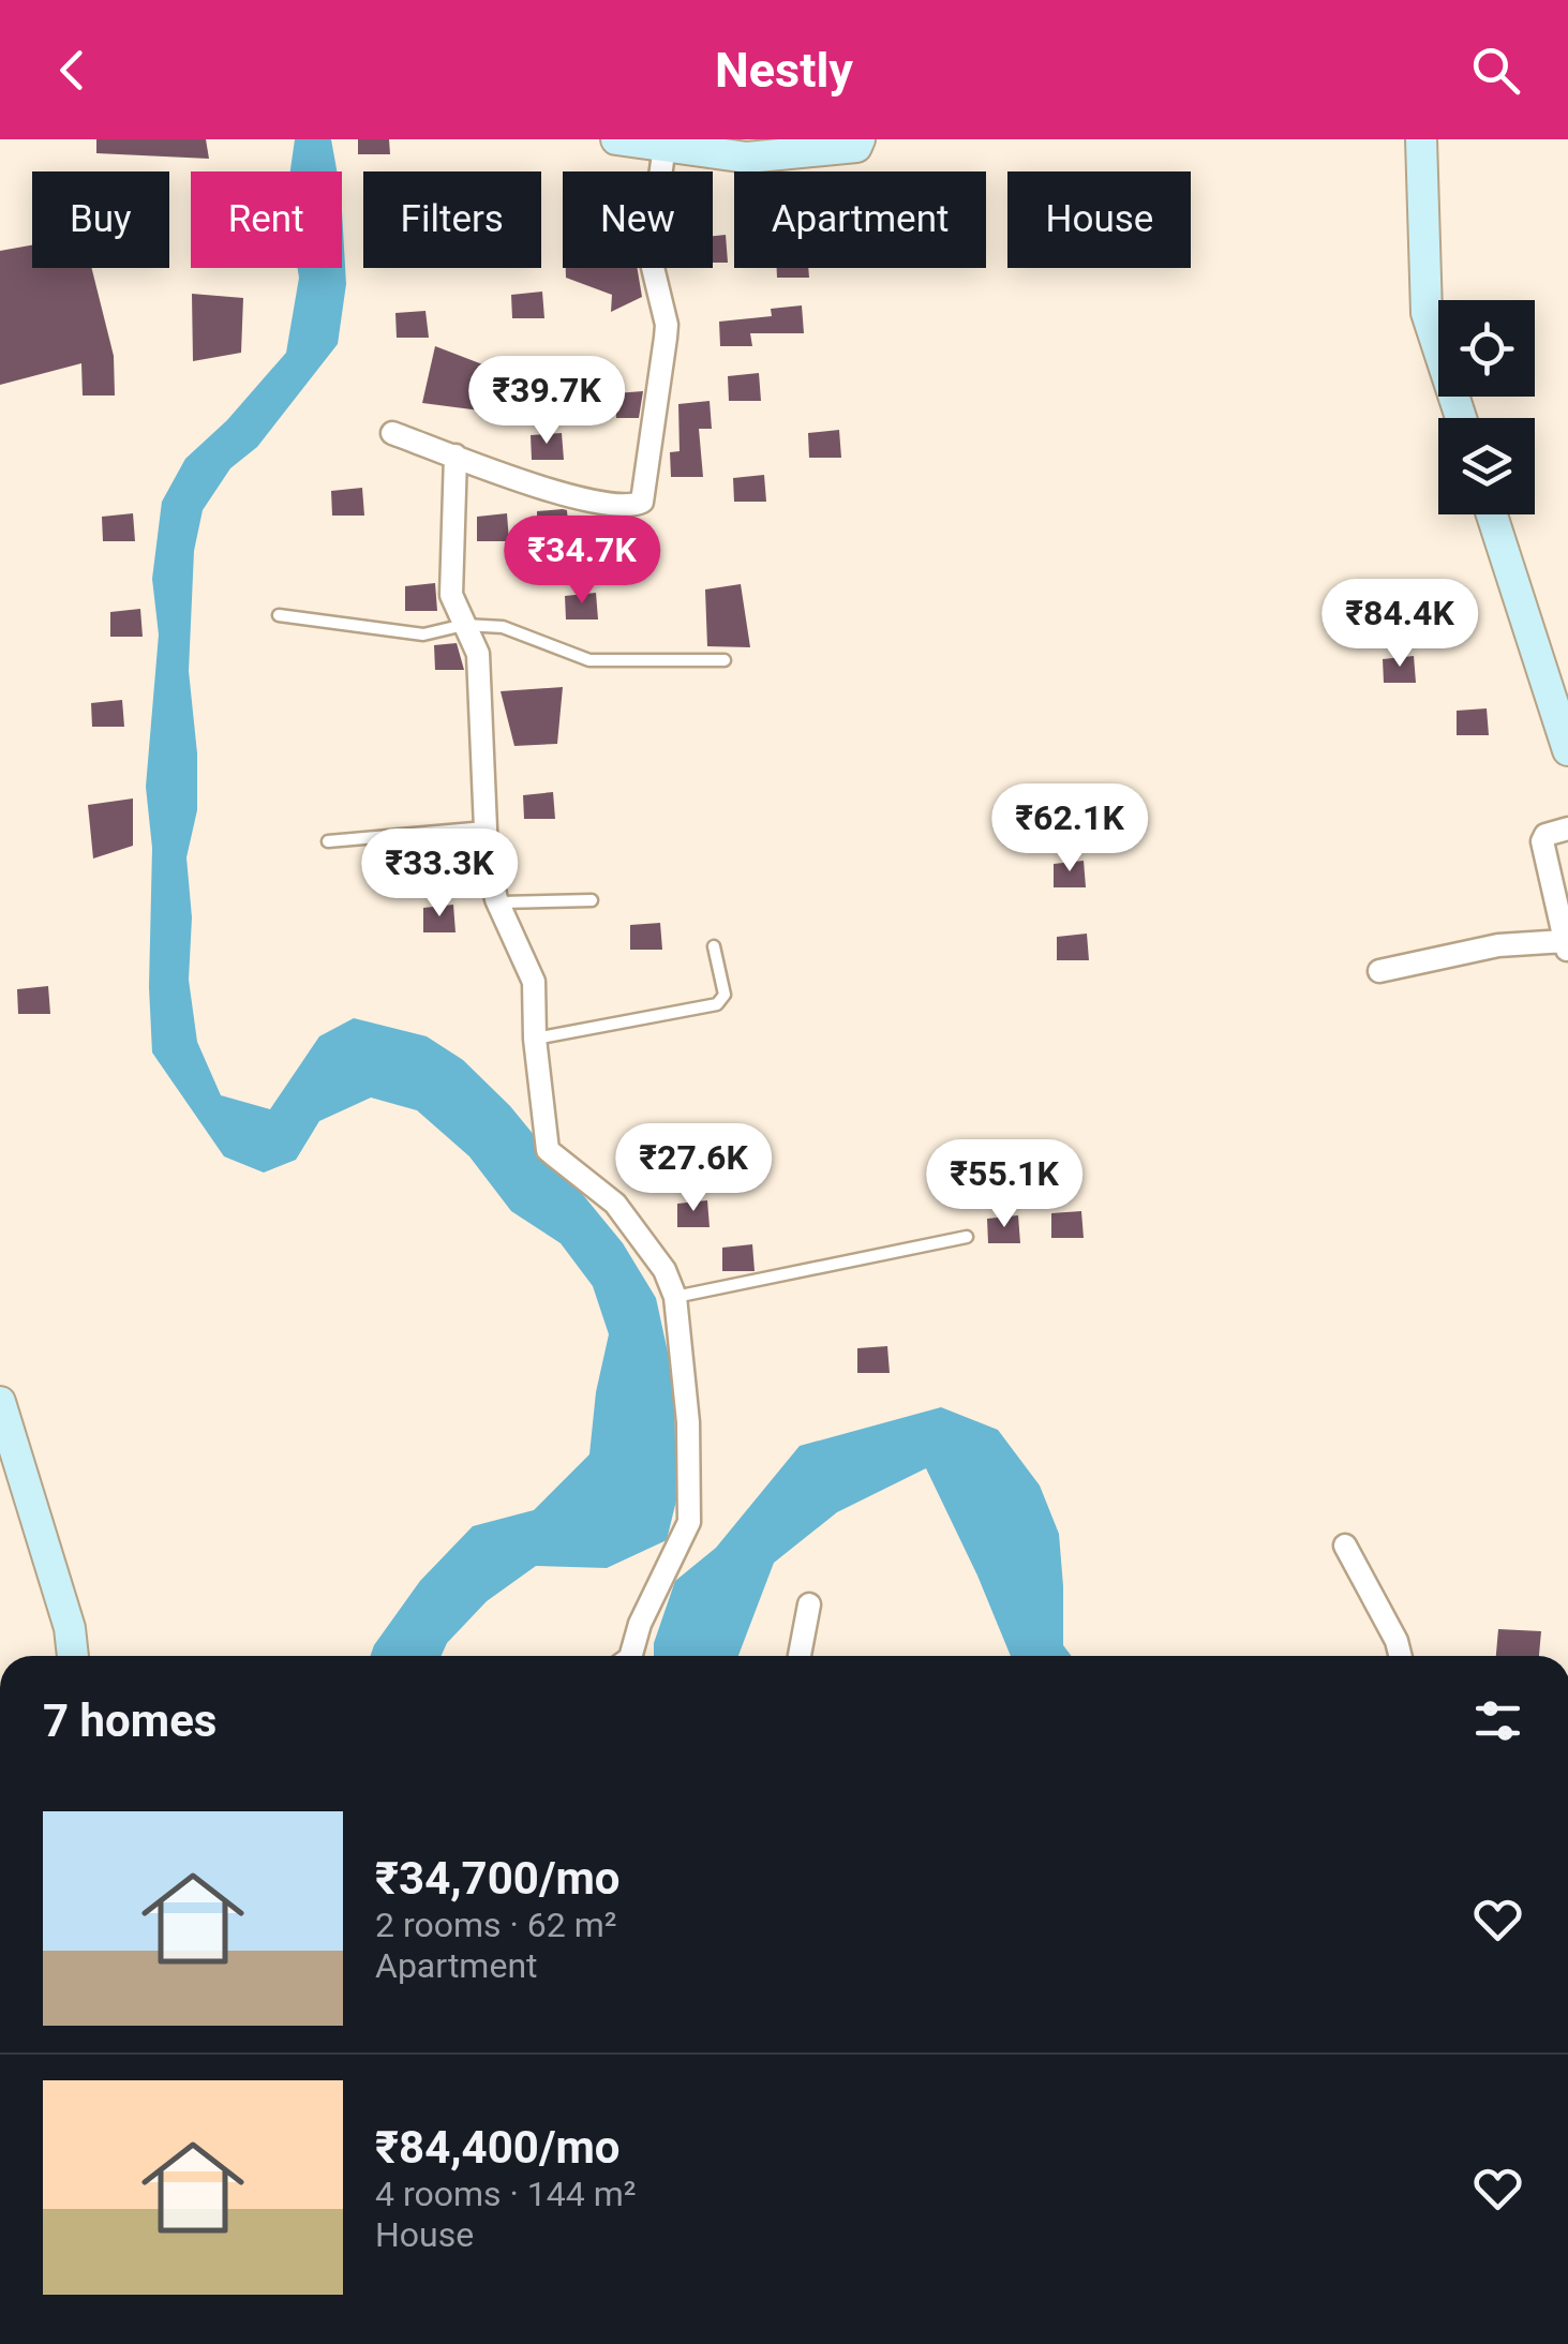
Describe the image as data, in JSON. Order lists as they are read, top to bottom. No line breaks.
{"page":{"header":"Nestly","chip":["Buy","Rent","Filters","New","Apartment","House"],"price":["₹39.7K","₹34.7K","₹84.4K","₹62.1K","₹33.3K","₹27.6K","₹55.1K"],"heading":"7 homes","list":[{"name":"₹34,700/mo","note":"2 rooms · 62 m² · Apartment"},{"name":"₹84,400/mo","note":"4 rooms · 144 m² · House"}]}}
